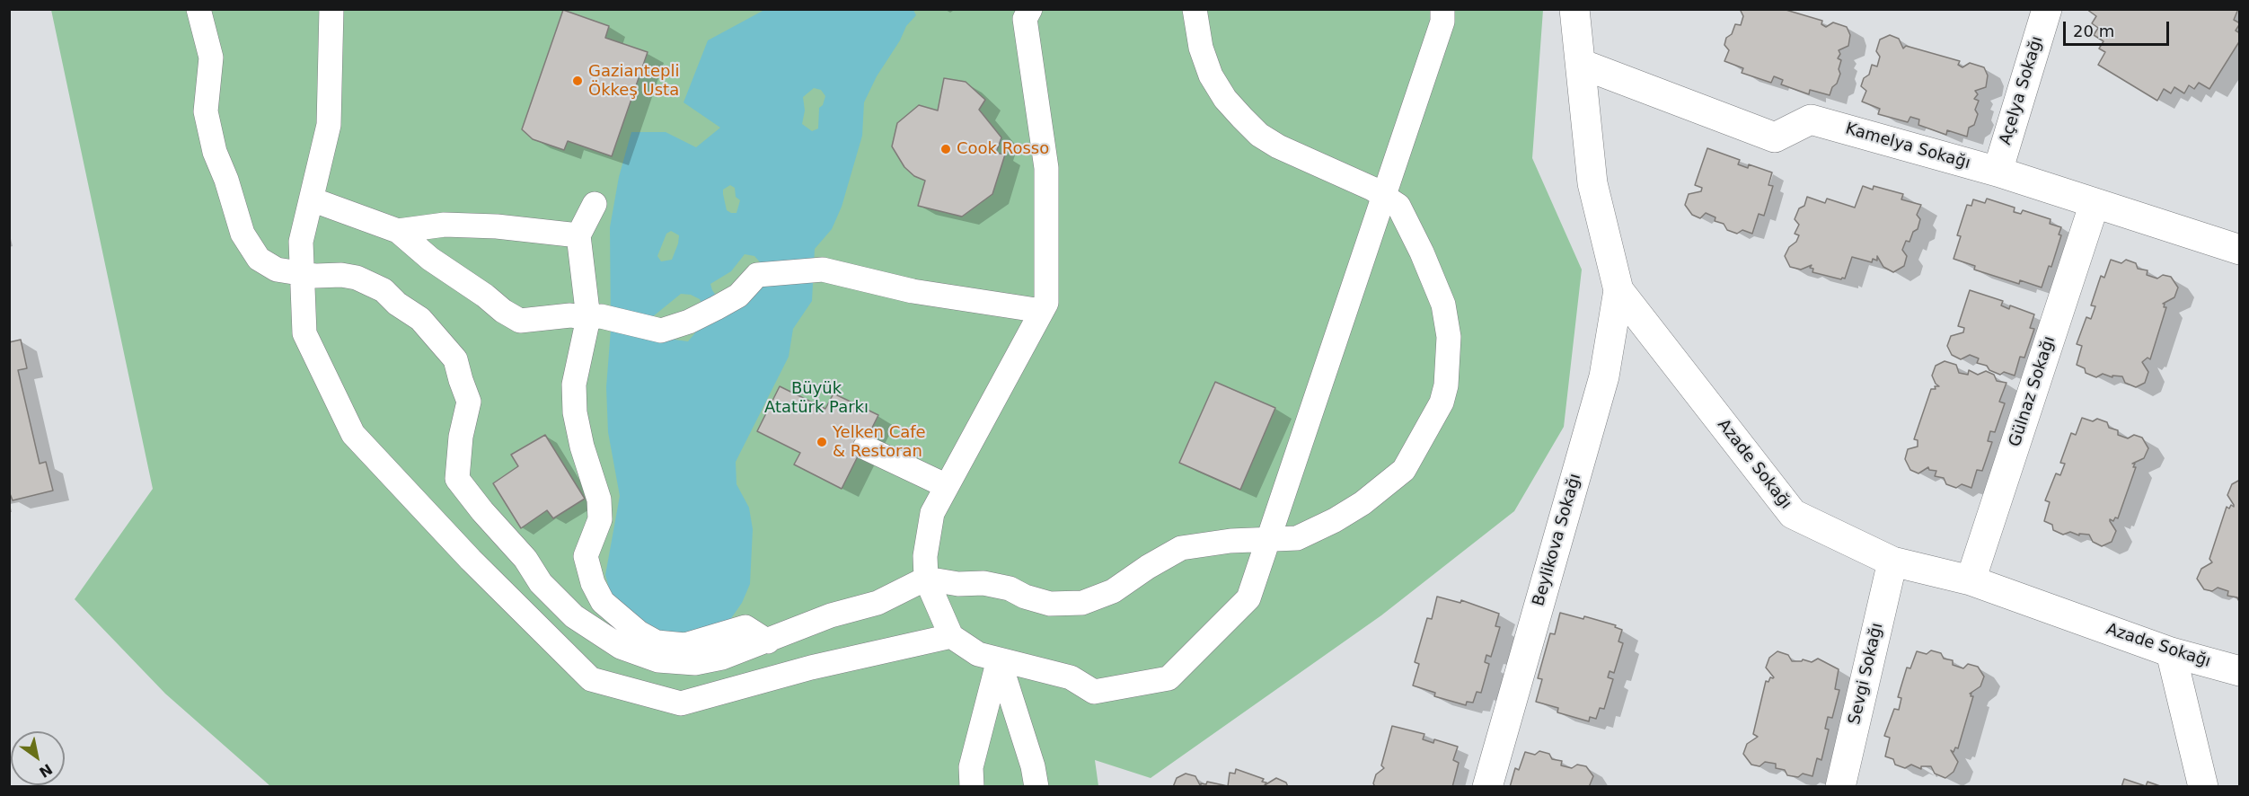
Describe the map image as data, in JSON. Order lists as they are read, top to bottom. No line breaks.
{"streets":{"street":["Açelya Sokağı","Kamelya Sokağı","Gülnaz Sokağı","Azade Sokağı","Beylikova Sokağı","Sevgi Sokağı"]},"crossings":[["Açelya Sokağı","Kamelya Sokağı"],["Kamelya Sokağı","Gülnaz Sokağı"],["Kamelya Sokağı","Azade Sokağı"],["Gülnaz Sokağı","Azade Sokağı"],["Azade Sokağı","Beylikova Sokağı"],["Azade Sokağı","Sevgi Sokağı"]],"parks":["Büyük Atatürk Parkı"],"places":["Gaziantepli Ökkeş Usta","Cook Rosso","Yelken Cafe & Restoran"],"scale_bar":"20 m","north":"bottom right"}
